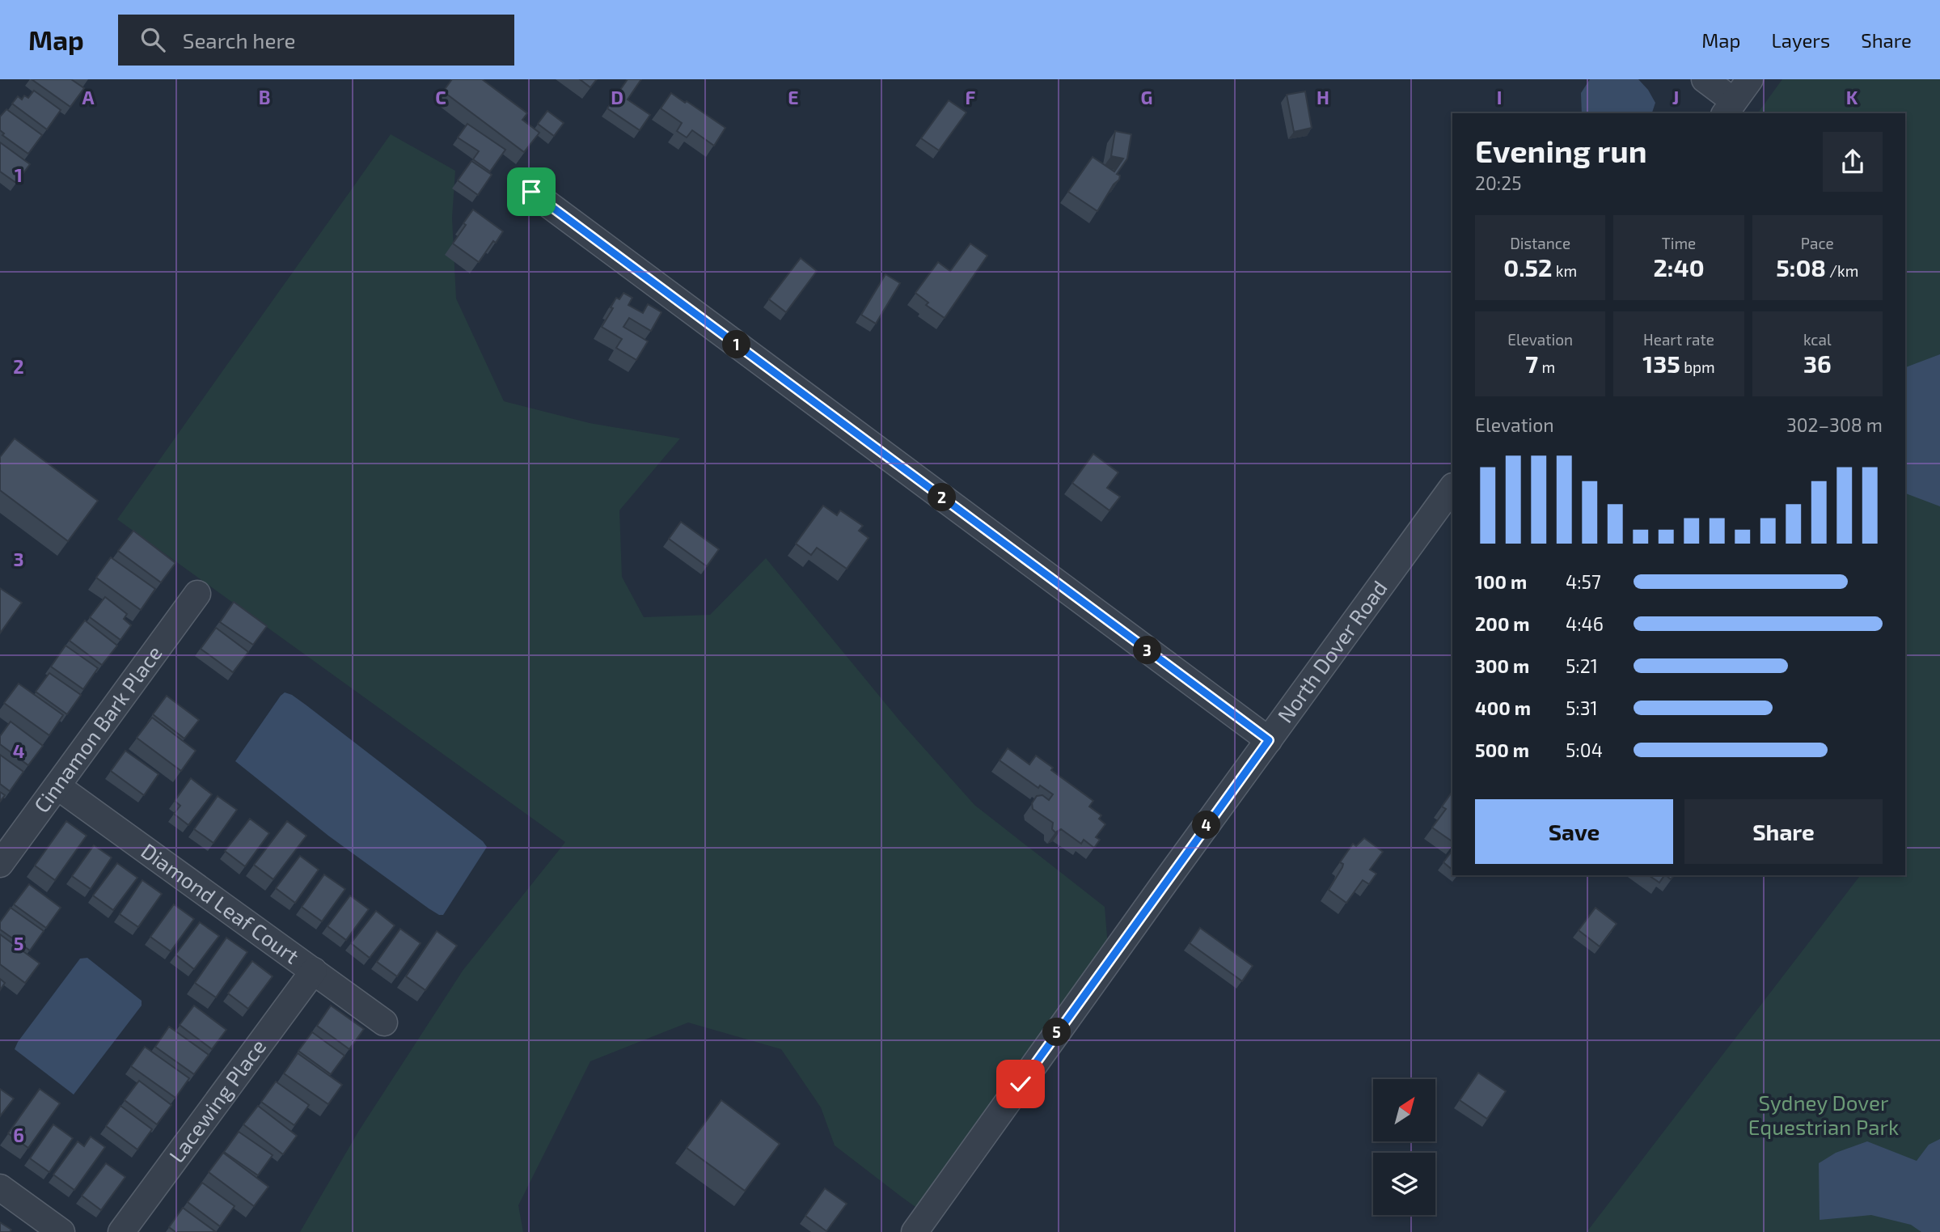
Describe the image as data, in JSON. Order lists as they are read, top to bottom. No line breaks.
{"streets":{"street":["North Dover Road","Cinnamon Bark Place","Diamond Leaf Court","Lacewing Place"]},"crossings":[["Cinnamon Bark Place","Diamond Leaf Court"],["Diamond Leaf Court","Lacewing Place"]],"parks":["Sydney Dover Equestrian Park"],"north":"top right","page":{"header":"Map","search":"Search here","nav":["Map","Layers","Share"],"heading":["Evening run","20:25"],"stats":[["Distance","0.52 km"],["Time","2:40"],["Pace","5:08 /km"],["Elevation","7 m"],["Heart rate","135 bpm"],["kcal","36"]],"pins":["1","2","3","4","5"],"chart":["Elevation","302–308 m"],"list":[{"name":"100 m","note":"4:57"},{"name":"200 m","note":"4:46"},{"name":"300 m","note":"5:21"},{"name":"400 m","note":"5:31"},{"name":"500 m","note":"5:04"}],"buttons":["Save","Share"]},"grid":{"columns":["A","B","C","D","E","F","G","H","I","J","K"],"rows":["1","2","3","4","5","6"]}}
